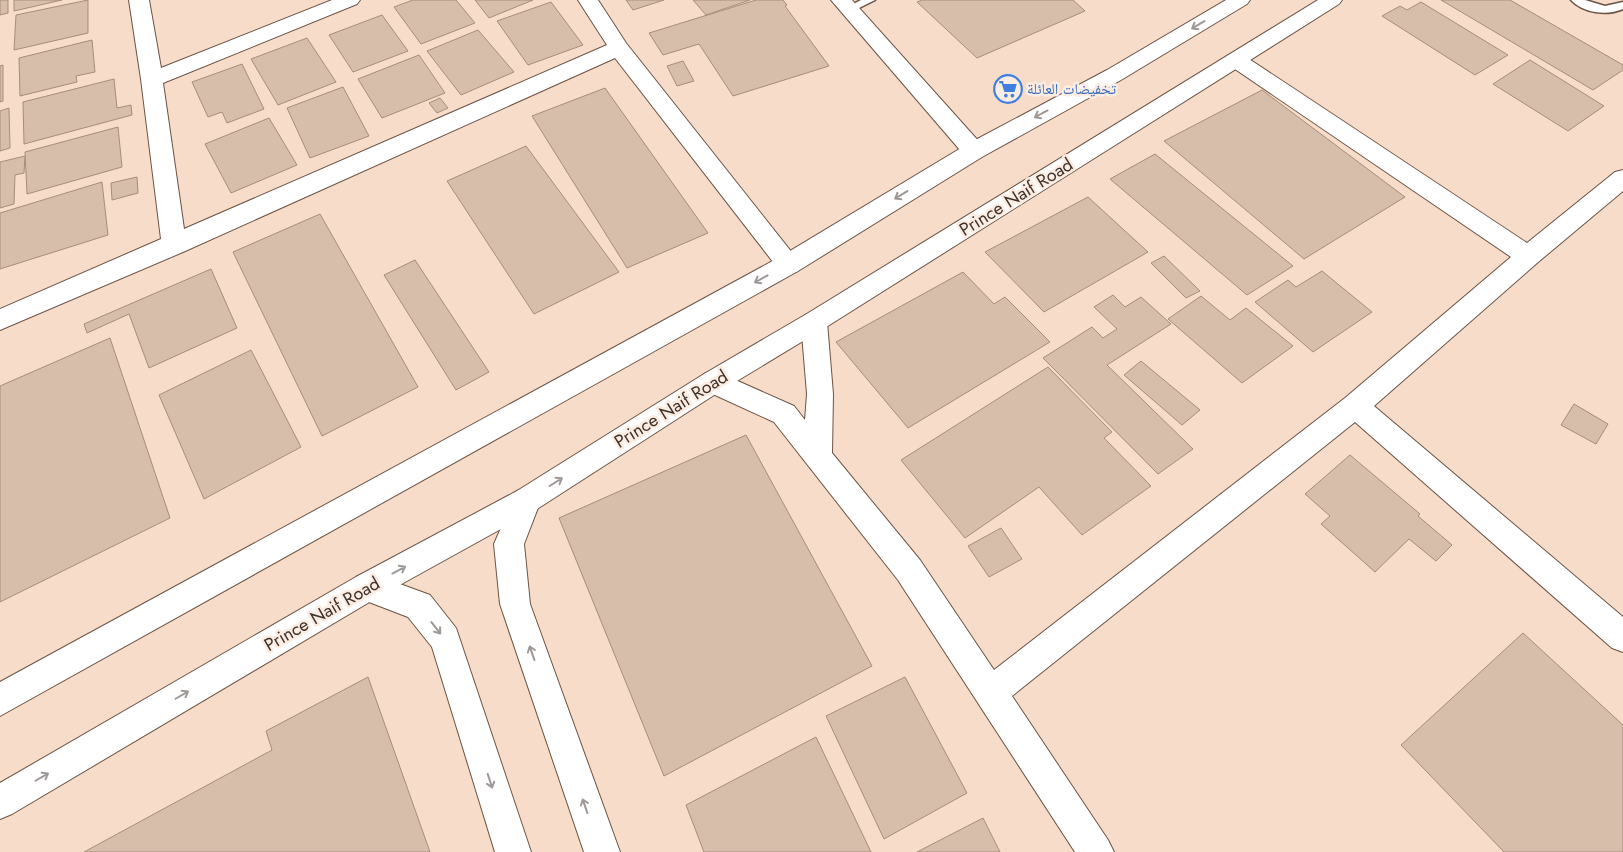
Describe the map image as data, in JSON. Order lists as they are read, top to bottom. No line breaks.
{"streets":{"street":["Prince Naif Road"]},"places":{"supermarket":["تخفيضات العائلة"]}}
